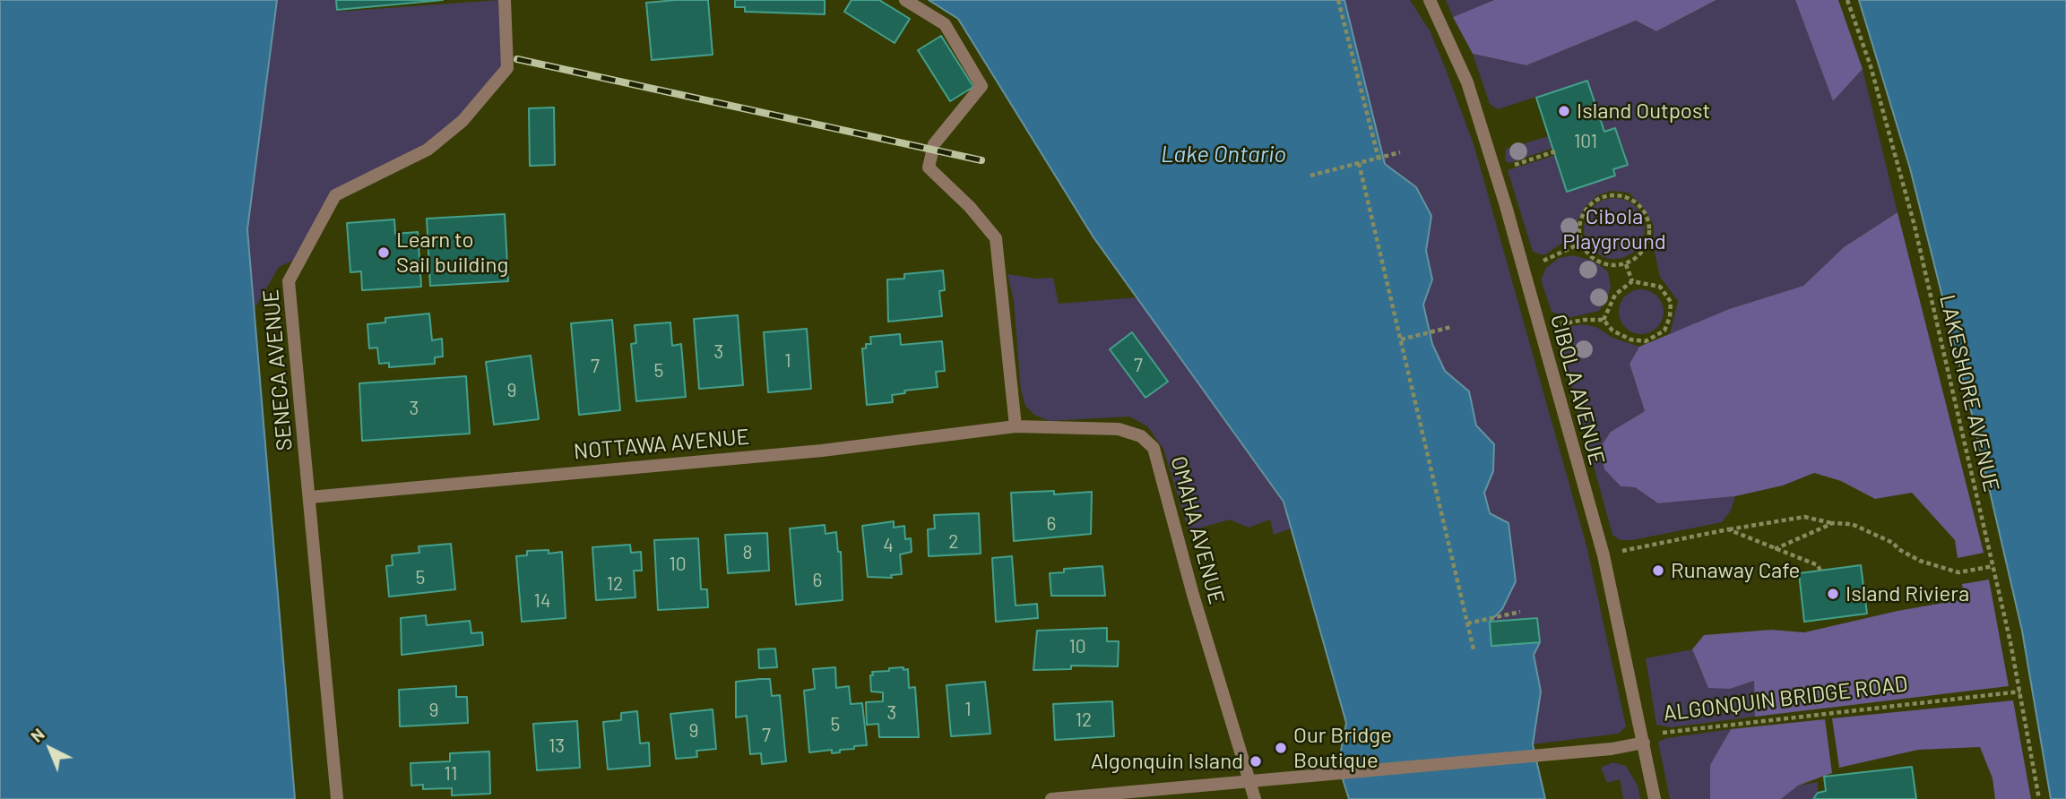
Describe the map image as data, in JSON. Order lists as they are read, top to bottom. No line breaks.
{"streets":{"street":["SENECA AVENUE","CIBOLA AVENUE","NOTTAWA AVENUE","OMAHA AVENUE","ALGONQUIN BRIDGE ROAD"],"path":["LAKESHORE AVENUE"]},"crossings":[["SENECA AVENUE","NOTTAWA AVENUE"],["CIBOLA AVENUE","ALGONQUIN BRIDGE ROAD"],["LAKESHORE AVENUE","ALGONQUIN BRIDGE ROAD"],["NOTTAWA AVENUE","OMAHA AVENUE"],["OMAHA AVENUE","ALGONQUIN BRIDGE ROAD"]],"water":["Lake Ontario"],"parks":["Cibola Playground"],"places":["Island Outpost","Learn to Sail building","Runaway Cafe","Island Riviera","Our Bridge Boutique","Algonquin Island"],"house_numbers":["101","3","1","7","7","5","9","3","6","2","4","8","10","5","6","12","14","10","1","9","3","12","5","9","7","13","11"],"north":"top left"}
